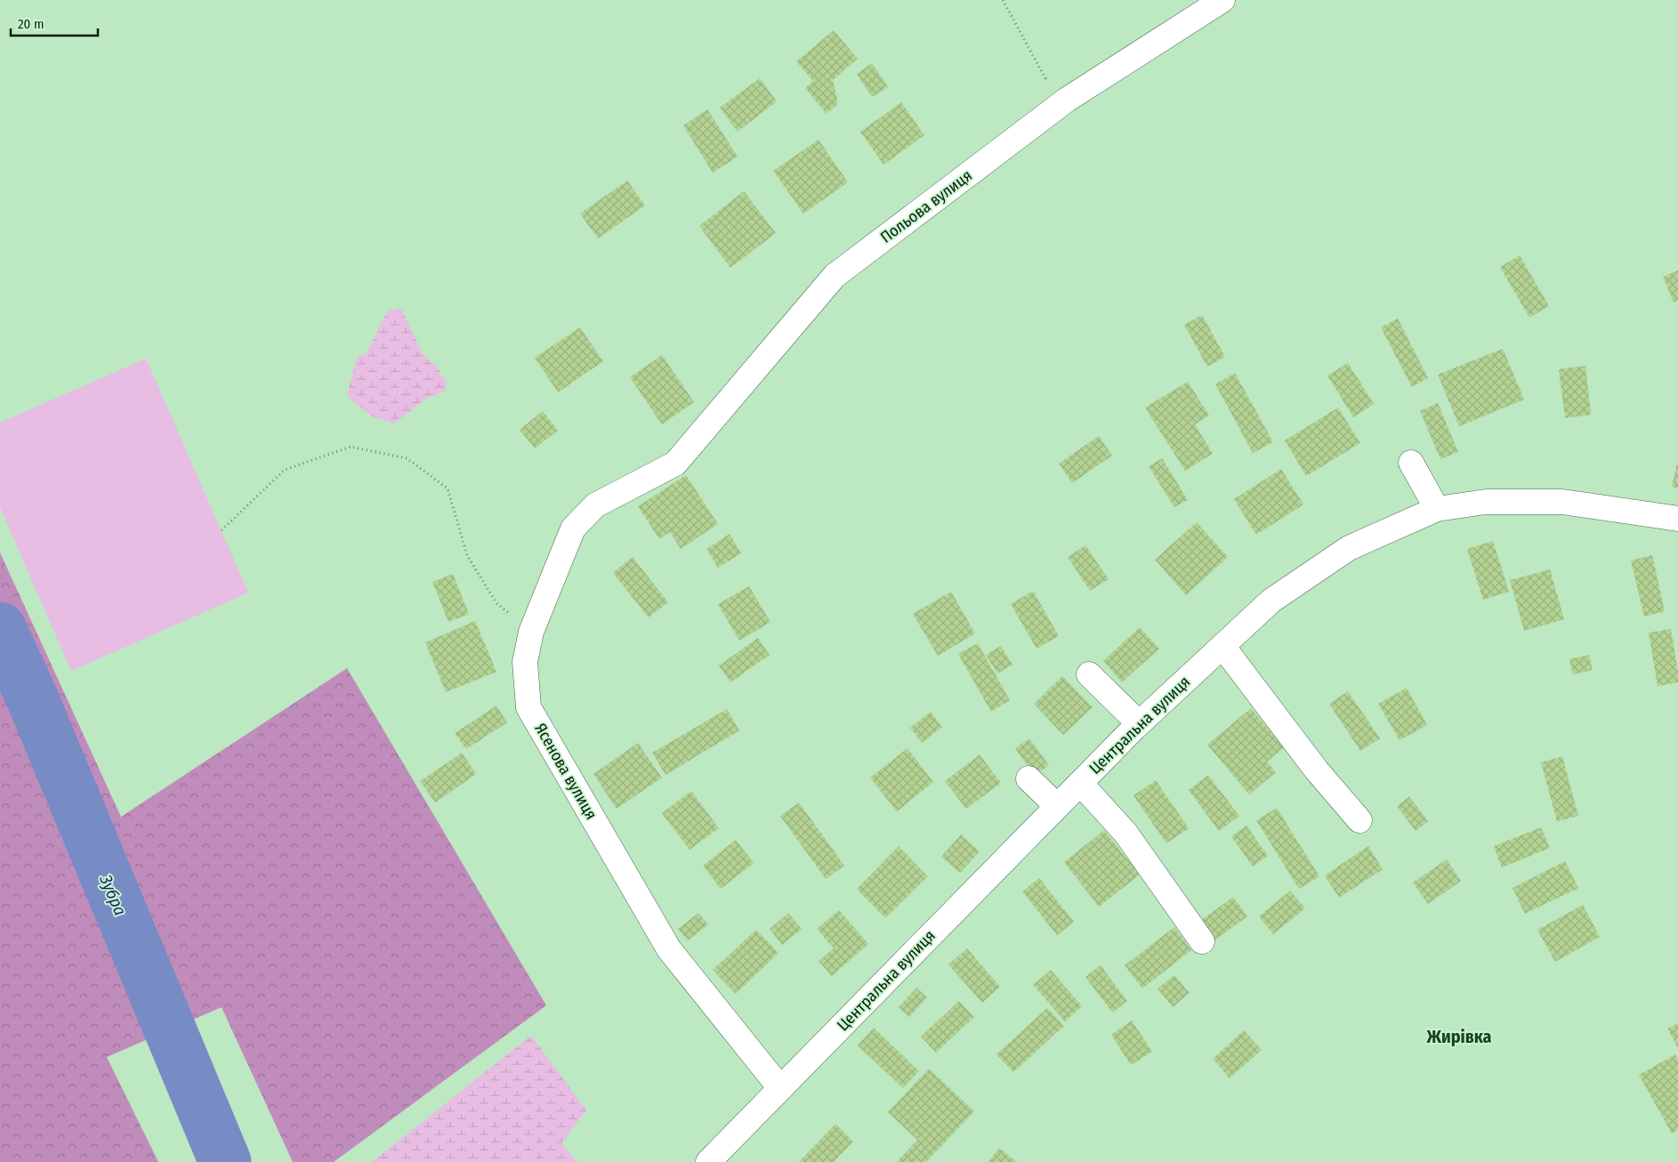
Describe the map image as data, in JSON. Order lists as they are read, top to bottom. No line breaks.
{"streets":{"street":["Польова вулиця","Центральна вулиця","Ясенова вулиця"]},"crossings":[["Польова вулиця","Ясенова вулиця"],["Центральна вулиця","Ясенова вулиця"]],"districts":["Жирівка"],"water":["Зубра"],"scale_bar":"20 m"}
